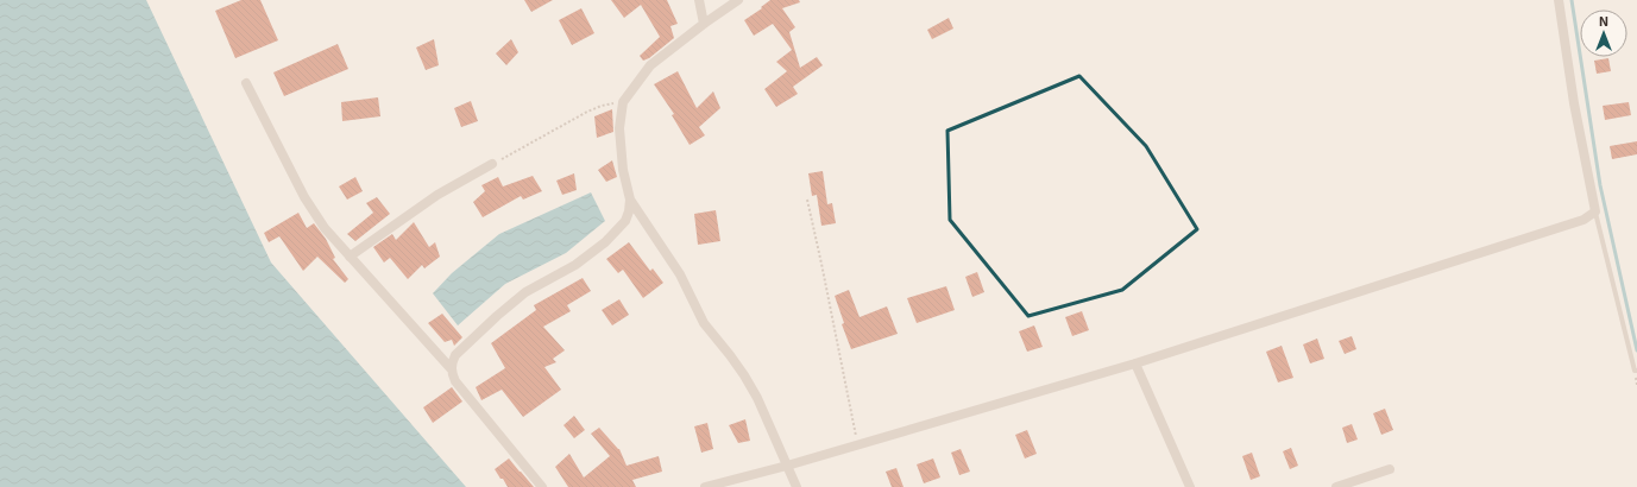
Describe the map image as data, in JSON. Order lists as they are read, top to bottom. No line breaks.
{"north":"top"}
